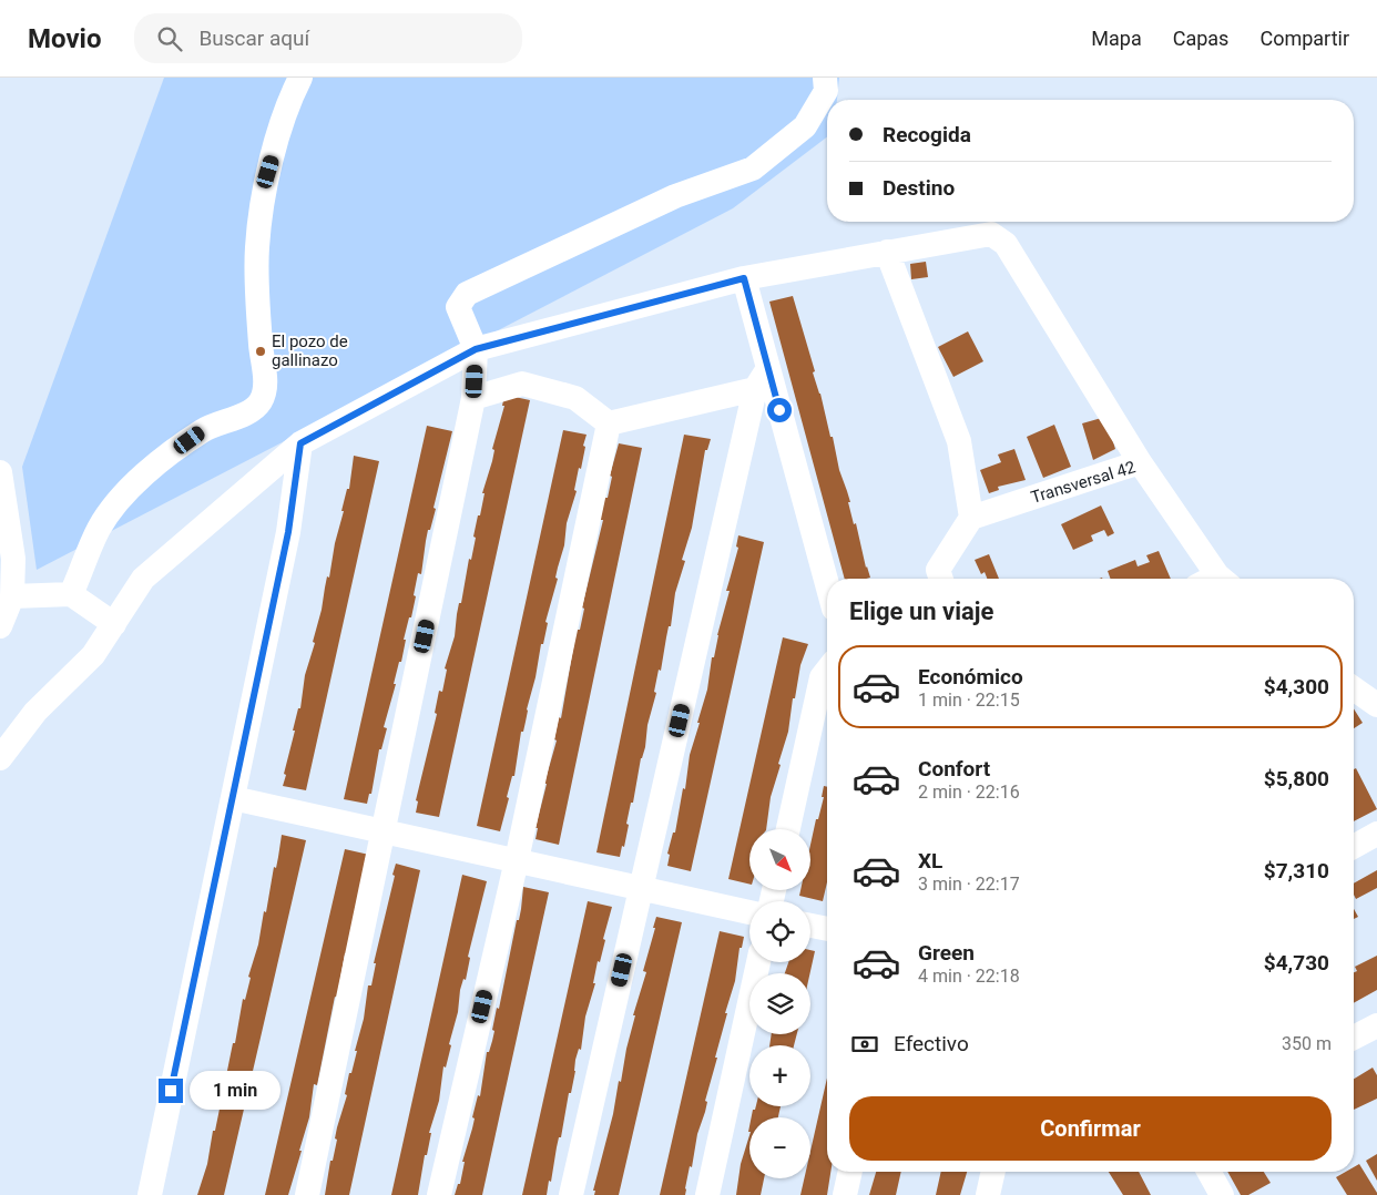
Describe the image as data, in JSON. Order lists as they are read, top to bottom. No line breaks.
{"streets":{"street":["Transversal 42"]},"places":["El pozo de gallinazo"],"north":"bottom right","page":{"header":"Movio","search":"Buscar aquí","nav":["Mapa","Capas","Compartir"],"banner":["Recogida","Destino"],"heading":"Elige un viaje","list":[{"name":"Económico","note":"1 min · 22:15","value":"$4,300"},{"name":"Confort","note":"2 min · 22:16","value":"$5,800"},{"name":"XL","note":"3 min · 22:17","value":"$7,310"},{"name":"Green","note":"4 min · 22:18","value":"$4,730"}],"map_buttons":["+","−"],"pay":["Efectivo","350 m"],"bubble":"1 min","buttons":"Confirmar"}}
